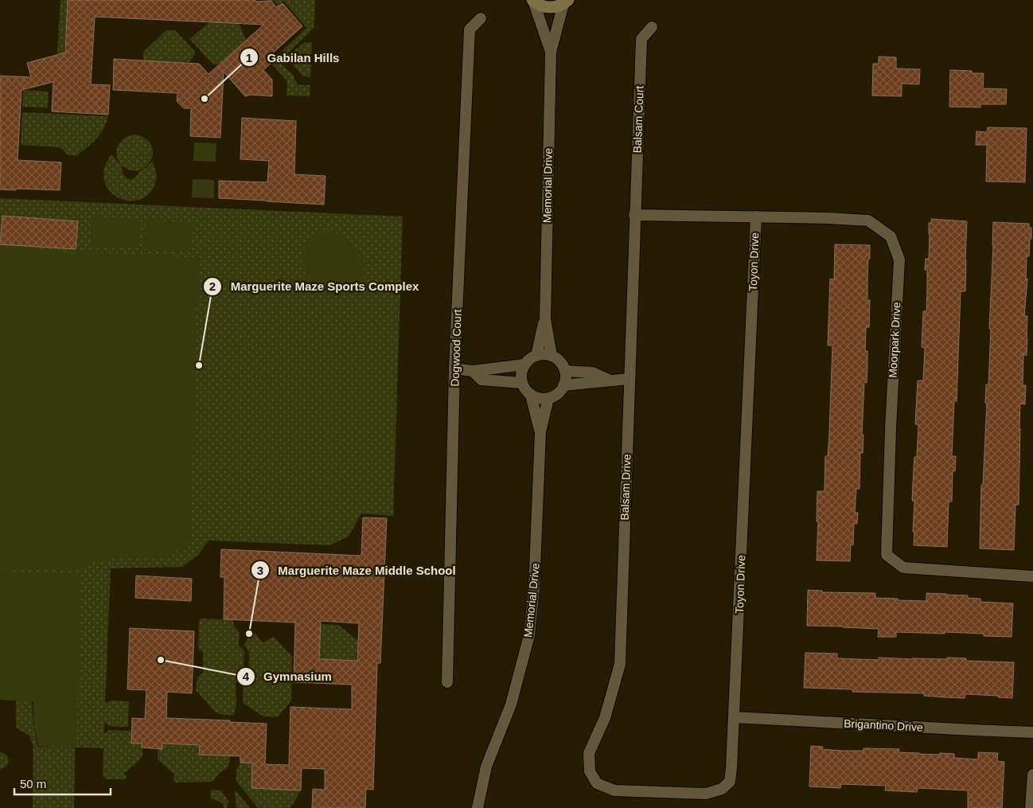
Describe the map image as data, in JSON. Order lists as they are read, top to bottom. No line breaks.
{"streets":{"street":["Balsam Court","Memorial Drive","Toyon Drive","Moorpark Drive","Dogwood Court","Balsam Drive","Brigantino Drive"]},"crossings":[["Balsam Court","Moorpark Drive"],["Balsam Court","Balsam Drive"],["Toyon Drive","Moorpark Drive"],["Toyon Drive","Balsam Drive"],["Toyon Drive","Brigantino Drive"],["Moorpark Drive","Balsam Drive"]],"places":["Gabilan Hills","Marguerite Maze Sports Complex","Marguerite Maze Middle School","Gymnasium"],"scale_bar":"50 m"}
